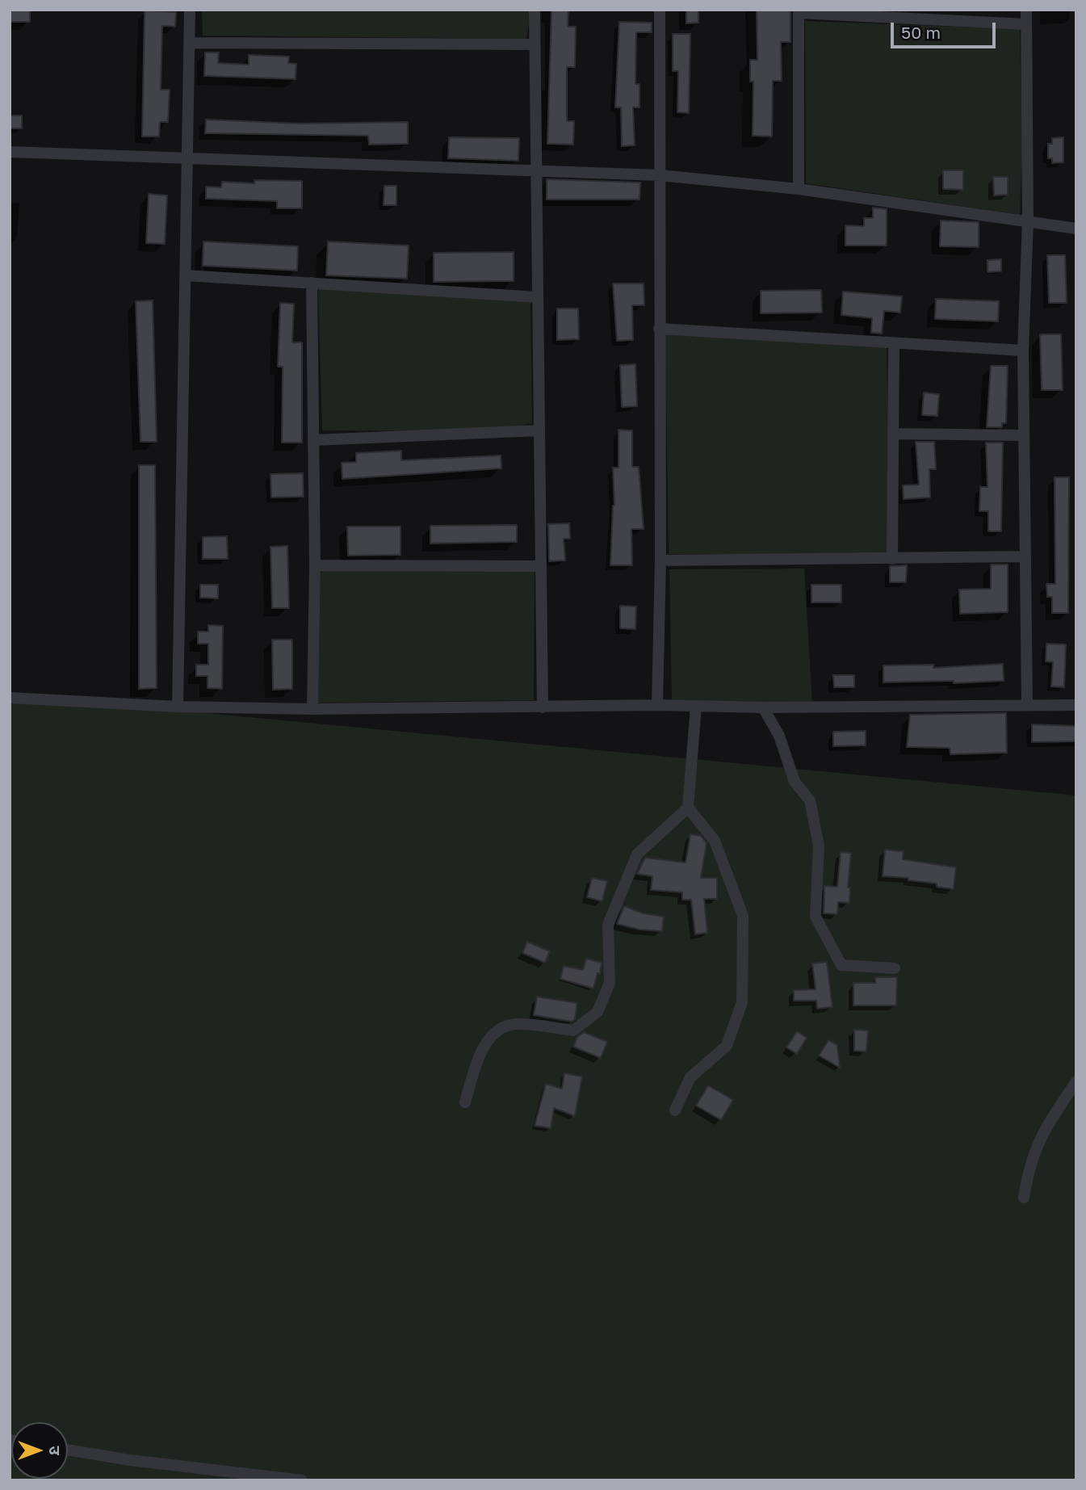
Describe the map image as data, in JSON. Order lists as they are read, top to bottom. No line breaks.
{"scale_bar":"50 m","north":"right"}
